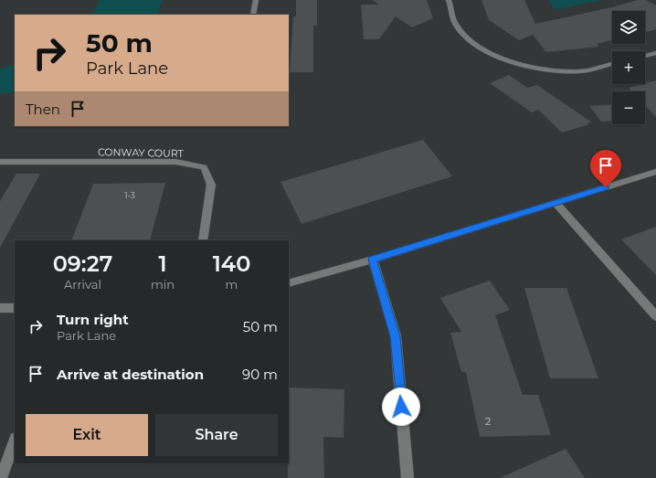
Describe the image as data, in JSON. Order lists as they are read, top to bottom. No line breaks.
{"streets":{"street":["CONWAY COURT"]},"house_numbers":["1-3","2"],"page":{"map_buttons":["+","−"],"turn":["50 m","Park Lane"],"then":"Then","eta":["09:27","Arrival","1","min","140","m"],"list":[{"name":"Turn right","note":"Park Lane","value":"50 m"},{"name":"Arrive at destination","value":"90 m"}],"buttons":["Exit","Share"]}}
